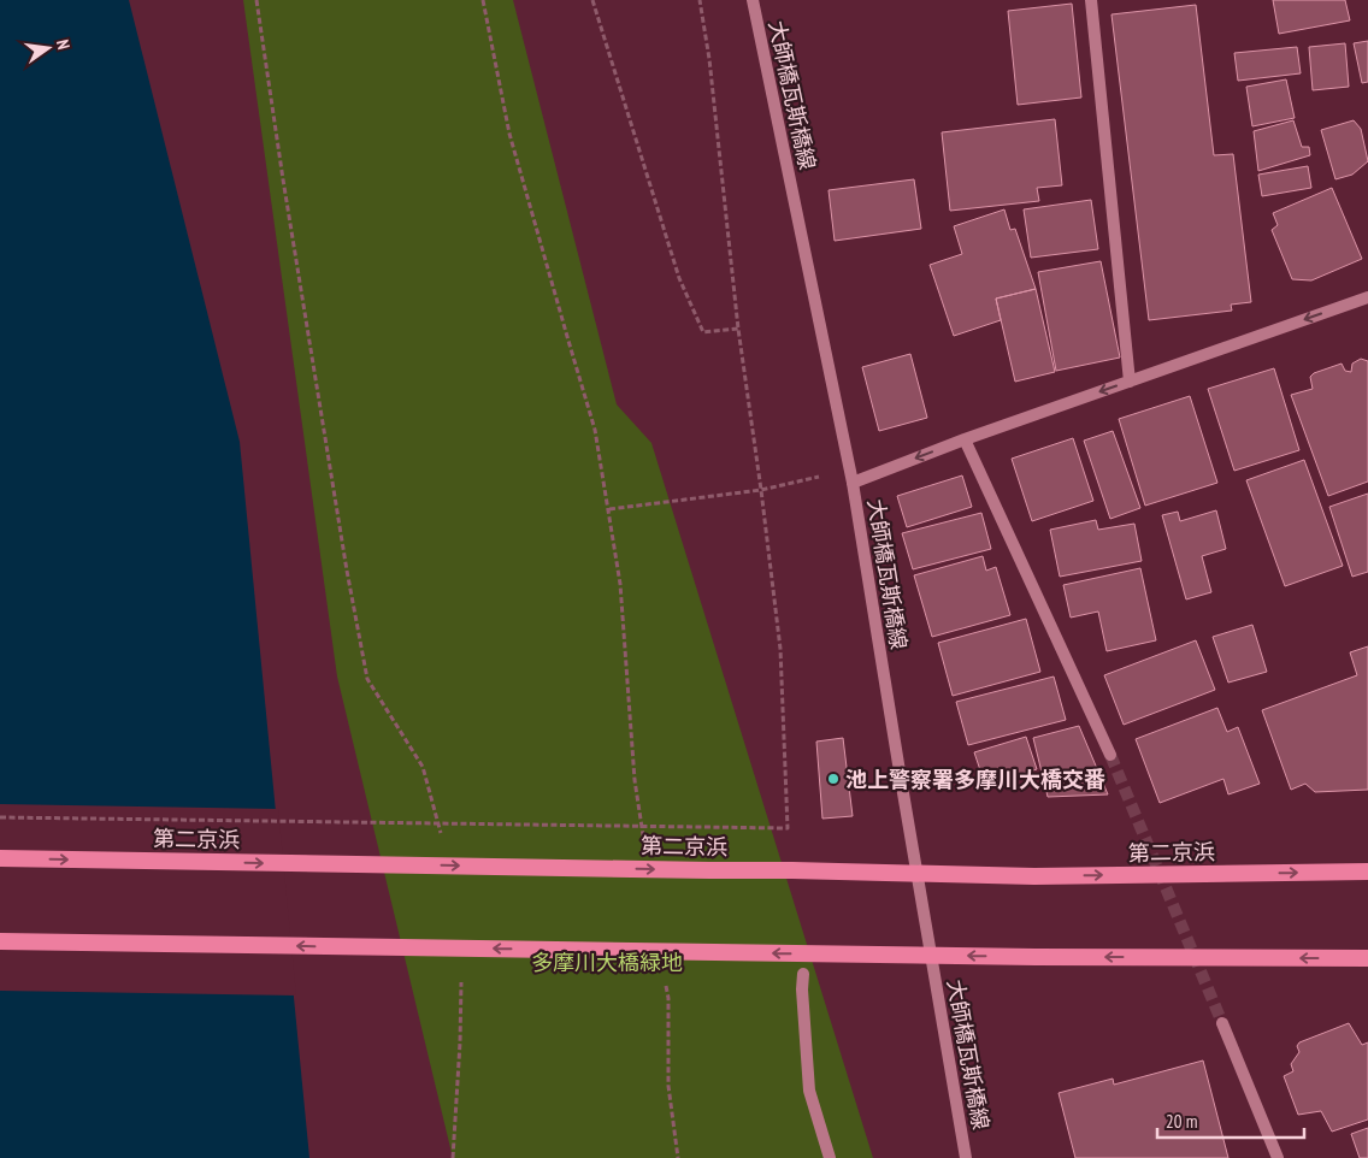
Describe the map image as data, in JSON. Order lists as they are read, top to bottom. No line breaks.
{"streets":{"highway":["第二京浜"],"street":["大師橋瓦斯橋線"]},"parks":["多摩川大橋緑地"],"places":["池上警察署多摩川大橋交番"],"scale_bar":"20 m","north":"right"}
